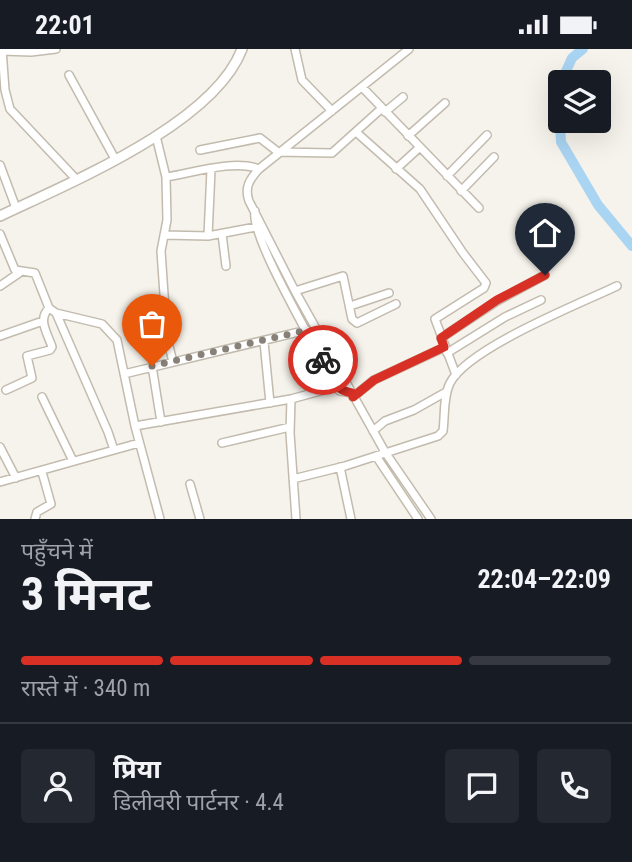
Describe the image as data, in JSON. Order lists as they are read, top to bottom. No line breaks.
{"page":{"status":"22:01","heading":["3 मिनट","पहुँचने में","22:04–22:09"],"panel":["प्रिया","डिलीवरी पार्टनर · 4.4"],"bar":"रास्ते में · 340 m"}}
